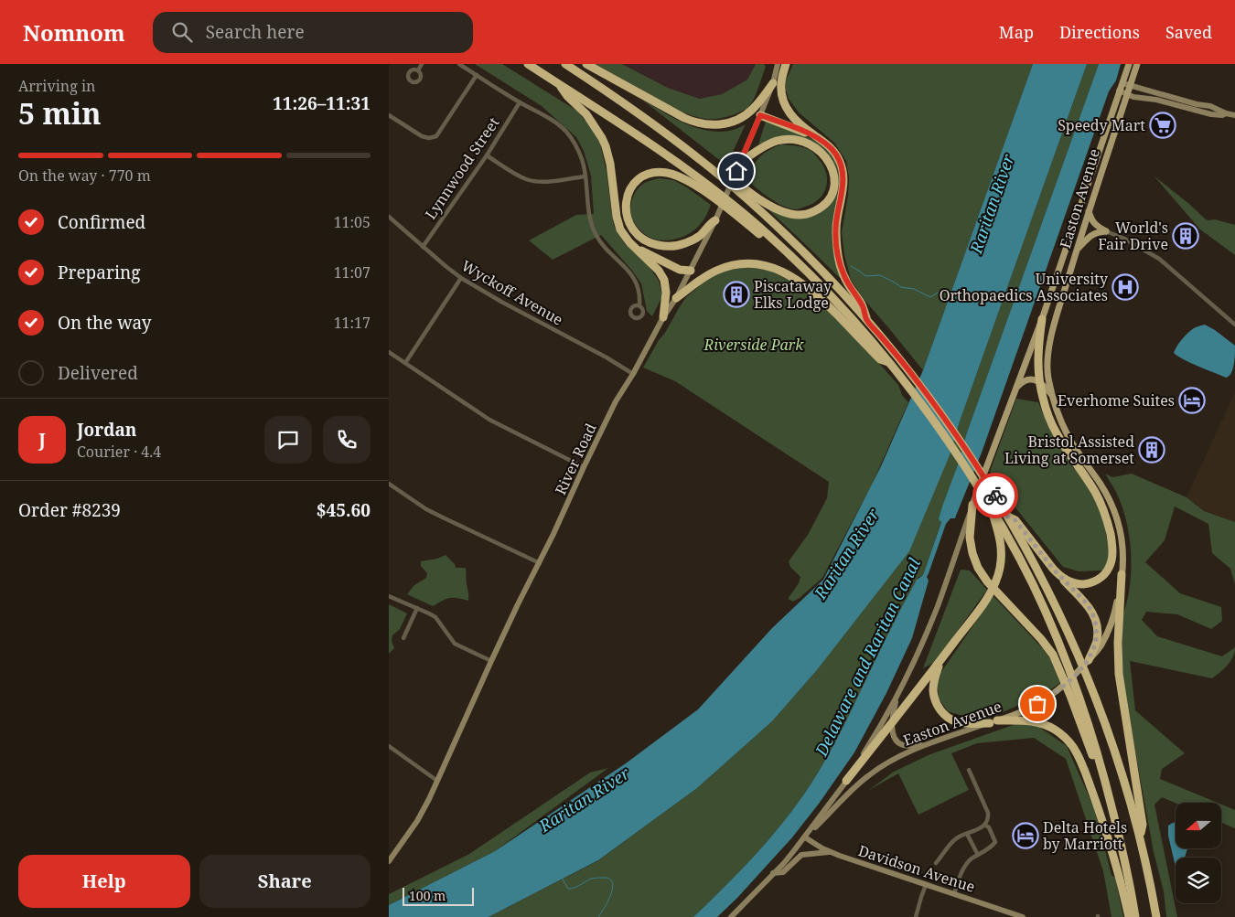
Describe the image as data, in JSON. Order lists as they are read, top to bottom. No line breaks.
{"streets":{"main road":["Easton Avenue","River Road","Davidson Avenue"],"street":["Lynnwood Street","Wyckoff Avenue"]},"crossings":[["Lynnwood Street","Wyckoff Avenue"],["Easton Avenue","Davidson Avenue"],["Wyckoff Avenue","River Road"]],"water":["Raritan River","Delaware and Raritan Canal"],"parks":["Riverside Park"],"places":{"supermarket":["Speedy Mart"],"building":["World's Fair Drive","Piscataway Elks Lodge","Bristol Assisted Living at Somerset"],"hospital":["University Orthopaedics Associates"],"hotel":["Everhome Suites","Delta Hotels by Marriott"]},"scale_bar":"100 m","north":"left","page":{"header":"Nomnom","search":"Search here","nav":["Map","Directions","Saved"],"heading":["5 min","Arriving in","11:26–11:31"],"panel":["Jordan","Courier · 4.4","Order #8239","$45.60"],"bar":"On the way · 770 m","list":[["Confirmed","11:05"],["Preparing","11:07"],["On the way","11:17"],"Delivered"],"round":"J","buttons":["Help","Share"],"scale":"100 m"}}
